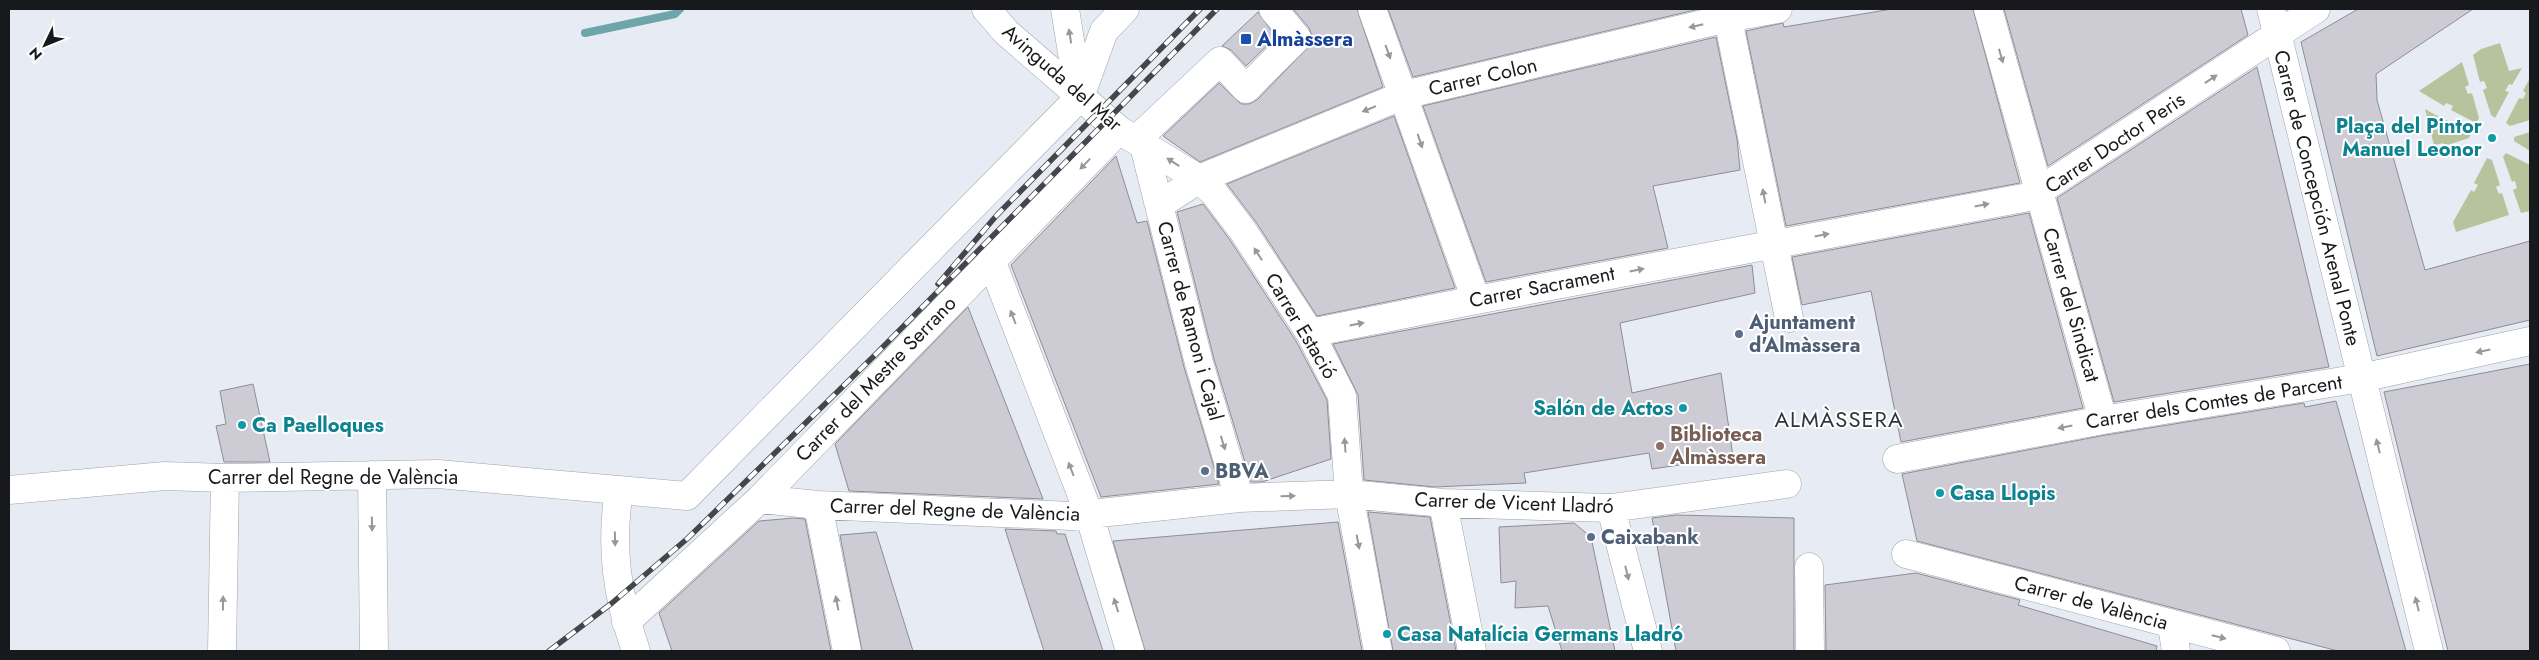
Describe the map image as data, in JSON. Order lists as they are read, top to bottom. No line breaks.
{"streets":{"street":["Carrer Colon","Avinguda del Mar","Carrer Doctor Peris","Carrer de Concepción Arenal Ponte","Carrer Sacrament","Carrer del Sindicat","Carrer de Ramon i Cajal","Carrer Estació","Carrer del Mestre Serrano","Carrer dels Comtes de Parcent","Carrer del Regne de València","Carrer de Vicent Lladró","Carrer de València"]},"crossings":[["Carrer Colon","Carrer de Ramon i Cajal"],["Carrer Colon","Carrer Estació"],["Avinguda del Mar","Carrer de Ramon i Cajal"],["Avinguda del Mar","Carrer del Mestre Serrano"],["Avinguda del Mar","Carrer del Regne de València"],["Carrer Doctor Peris","Carrer de Concepción Arenal Ponte"],["Carrer Doctor Peris","Carrer Sacrament"],["Carrer Doctor Peris","Carrer del Sindicat"],["Carrer de Concepción Arenal Ponte","Carrer dels Comtes de Parcent"],["Carrer Sacrament","Carrer Estació"],["Carrer del Sindicat","Carrer dels Comtes de Parcent"],["Carrer de Ramon i Cajal","Carrer del Mestre Serrano"],["Carrer de Ramon i Cajal","Carrer del Regne de València"],["Carrer de Ramon i Cajal","Carrer de Vicent Lladró"],["Carrer Estació","Carrer de Vicent Lladró"],["Carrer del Mestre Serrano","Carrer del Regne de València"],["Carrer del Regne de València","Carrer de Vicent Lladró"]],"one_way":["Carrer Colon","Carrer Doctor Peris","Carrer de Concepción Arenal Ponte","Carrer Sacrament","Carrer del Sindicat","Carrer dels Comtes de Parcent"],"districts":["ALMÀSSERA"],"places":{"transit":["Almàssera"],"other":["Plaça del Pintor Manuel Leonor","Ajuntament d'Almàssera","Salón de Actos","Ca Paelloques","Biblioteca Almàssera","BBVA","Casa Llopis","Caixabank","Casa Natalícia Germans Lladró"]},"north":"bottom left"}
